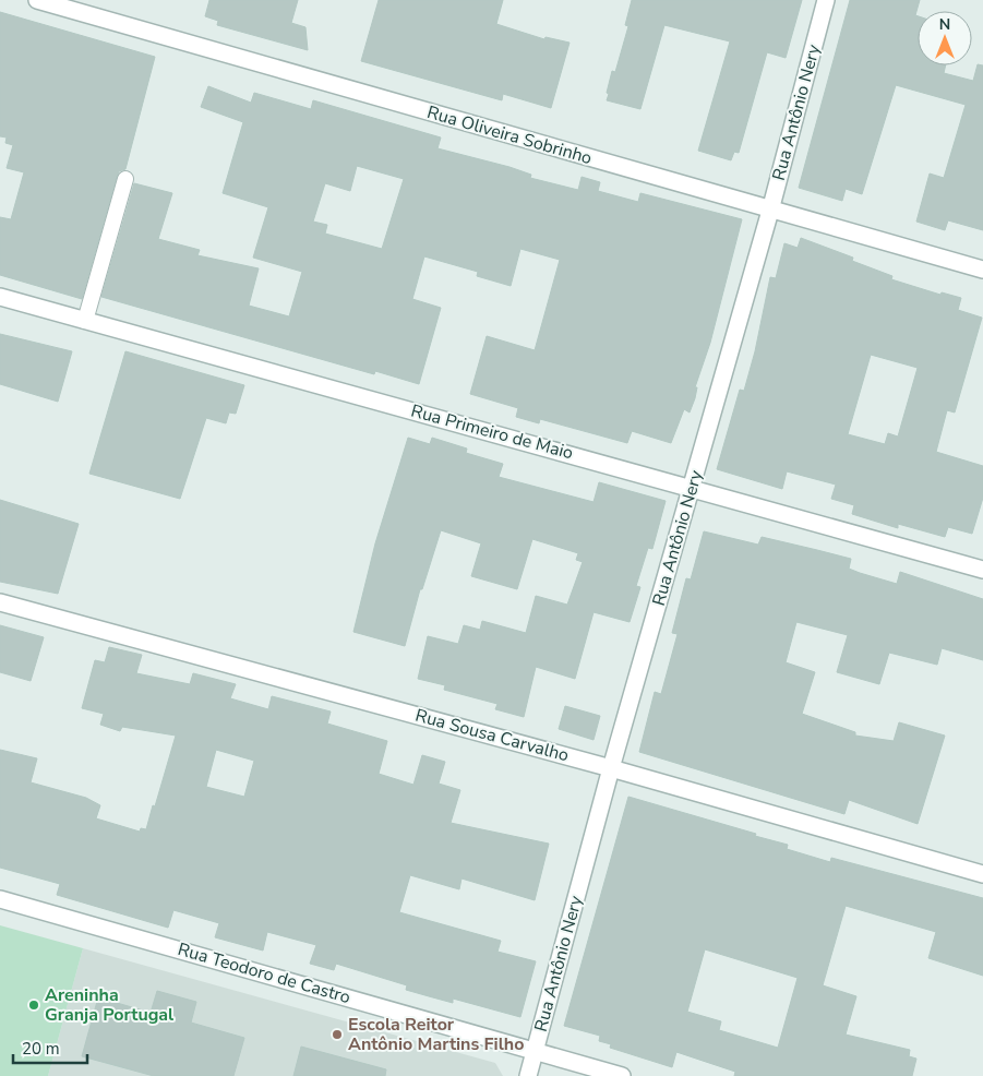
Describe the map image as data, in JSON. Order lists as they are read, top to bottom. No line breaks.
{"streets":{"street":["Rua Antônio Nery","Rua Oliveira Sobrinho","Rua Primeiro de Maio","Rua Sousa Carvalho","Rua Teodoro de Castro"]},"crossings":[["Rua Antônio Nery","Rua Oliveira Sobrinho"],["Rua Antônio Nery","Rua Primeiro de Maio"],["Rua Antônio Nery","Rua Sousa Carvalho"],["Rua Antônio Nery","Rua Teodoro de Castro"]],"places":["Areninha Granja Portugal","Escola Reitor Antônio Martins Filho"],"scale_bar":"20 m","north":"top"}
